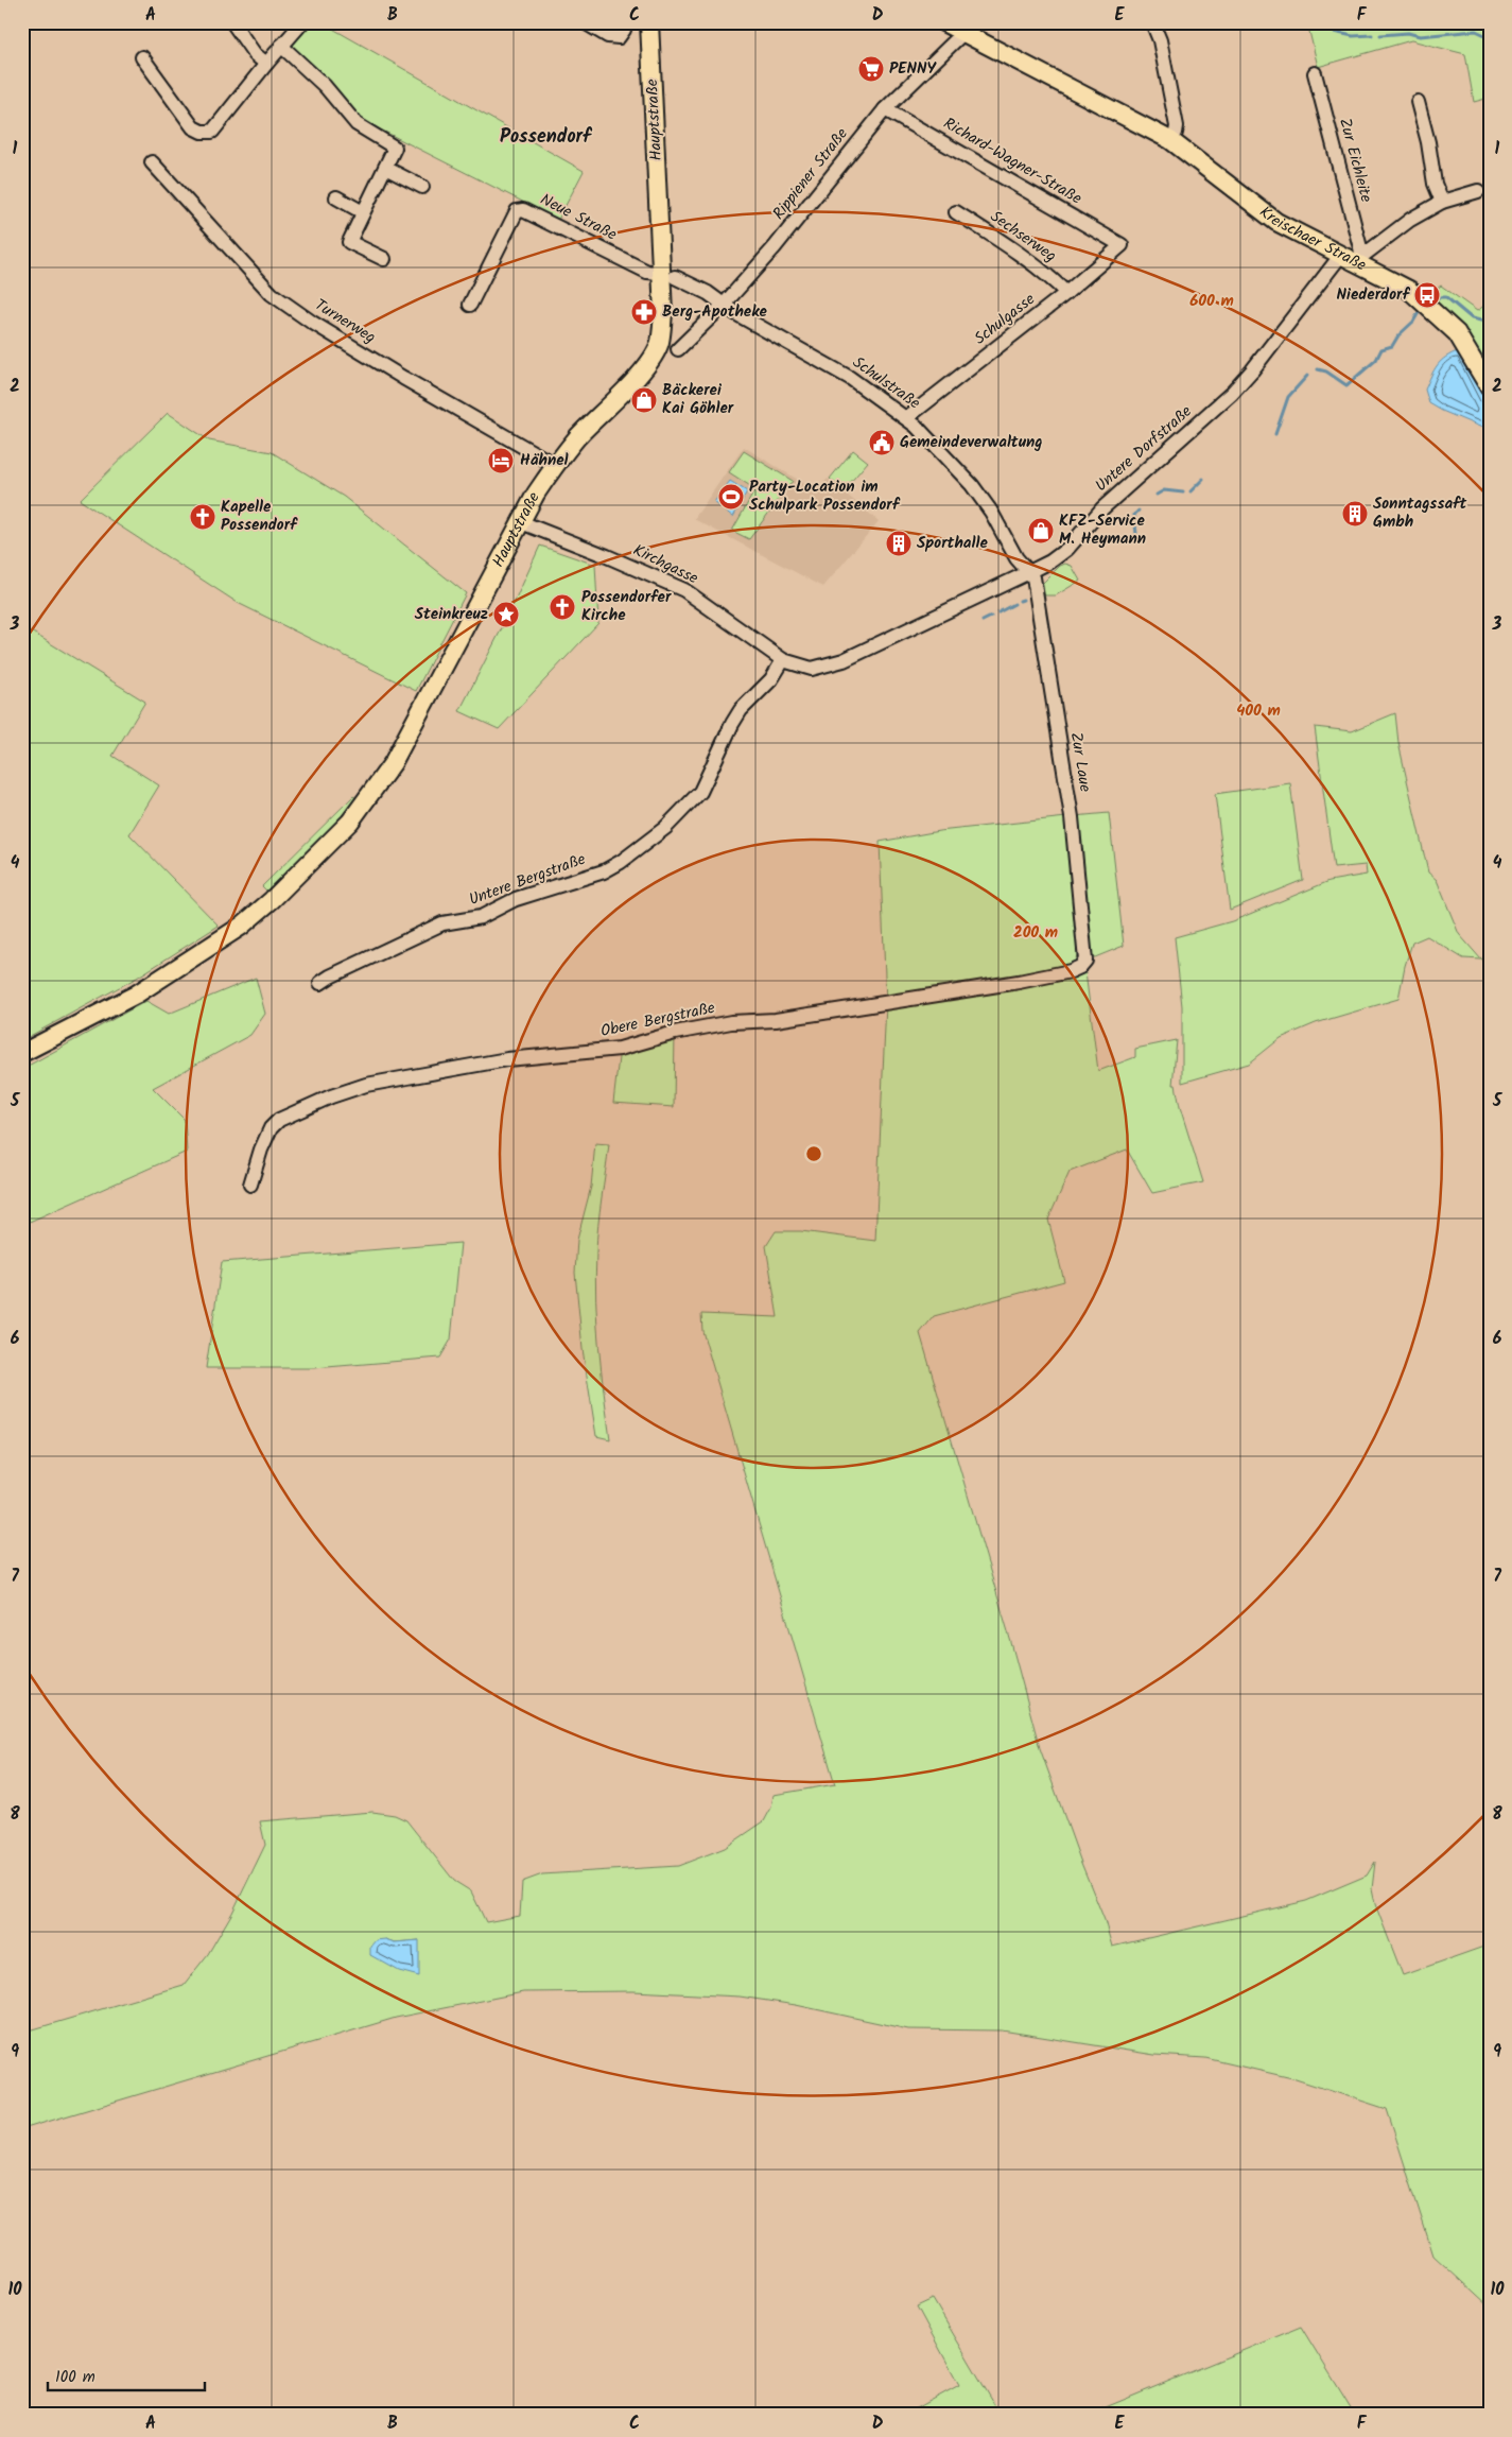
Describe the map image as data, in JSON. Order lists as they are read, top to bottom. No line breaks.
{"streets":{"main road":["Hauptstraße","Kreischaer Straße"],"street":["Zur Eichleite","Richard-Wagner-Straße","Rippiener Straße","Neue Straße","Sechserweg","Schulgasse","Turnerweg","Schulstraße","Untere Dorfstraße","Kirchgasse","Zur Laue","Untere Bergstraße","Obere Bergstraße"]},"crossings":[["Hauptstraße","Neue Straße"],["Hauptstraße","Turnerweg"],["Hauptstraße","Schulstraße"],["Hauptstraße","Kirchgasse"],["Zur Eichleite","Kreischaer Straße"],["Zur Eichleite","Untere Dorfstraße"],["Richard-Wagner-Straße","Rippiener Straße"],["Richard-Wagner-Straße","Schulgasse"],["Rippiener Straße","Kreischaer Straße"],["Rippiener Straße","Schulstraße"],["Neue Straße","Schulstraße"],["Sechserweg","Schulgasse"],["Kreischaer Straße","Untere Dorfstraße"],["Schulgasse","Schulstraße"],["Schulstraße","Untere Dorfstraße"],["Schulstraße","Zur Laue"],["Untere Dorfstraße","Kirchgasse"],["Untere Dorfstraße","Zur Laue"],["Untere Dorfstraße","Untere Bergstraße"],["Kirchgasse","Untere Bergstraße"],["Zur Laue","Obere Bergstraße"]],"districts":["Possendorf"],"places":{"supermarket":["PENNY"],"bus stop":["Niederdorf"],"pharmacy":["Berg-Apotheke"],"shop":["Bäckerei Kai Göhler","KFZ-Service M. Heymann"],"public building":["Gemeindeverwaltung"],"hotel":["Hähnel"],"sports":["Party-Location im Schulpark Possendorf"],"building":["Sonntagssaft Gmbh","Sporthalle"],"church":["Kapelle Possendorf","Possendorfer Kirche"],"place":["Steinkreuz"]},"scale_bar":"100 m","grid":{"columns":["A","B","C","D","E","F"],"rows":["1","2","3","4","5","6","7","8","9","10"]},"rings":["600 m","400 m","200 m"]}
